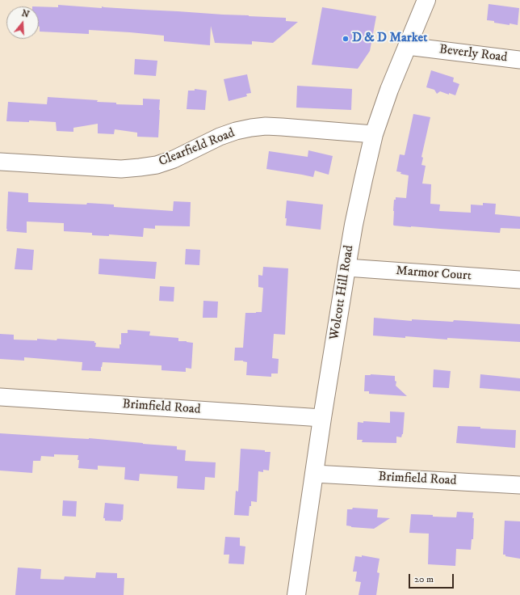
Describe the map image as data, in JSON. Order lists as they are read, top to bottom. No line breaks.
{"streets":{"street":["Beverly Road","Clearfield Road","Marmor Court","Wolcott Hill Road","Brimfield Road"]},"crossings":[["Beverly Road","Wolcott Hill Road"],["Clearfield Road","Wolcott Hill Road"],["Marmor Court","Wolcott Hill Road"],["Wolcott Hill Road","Brimfield Road"]],"places":["D & D Market"],"scale_bar":"20 m","north":"top"}
